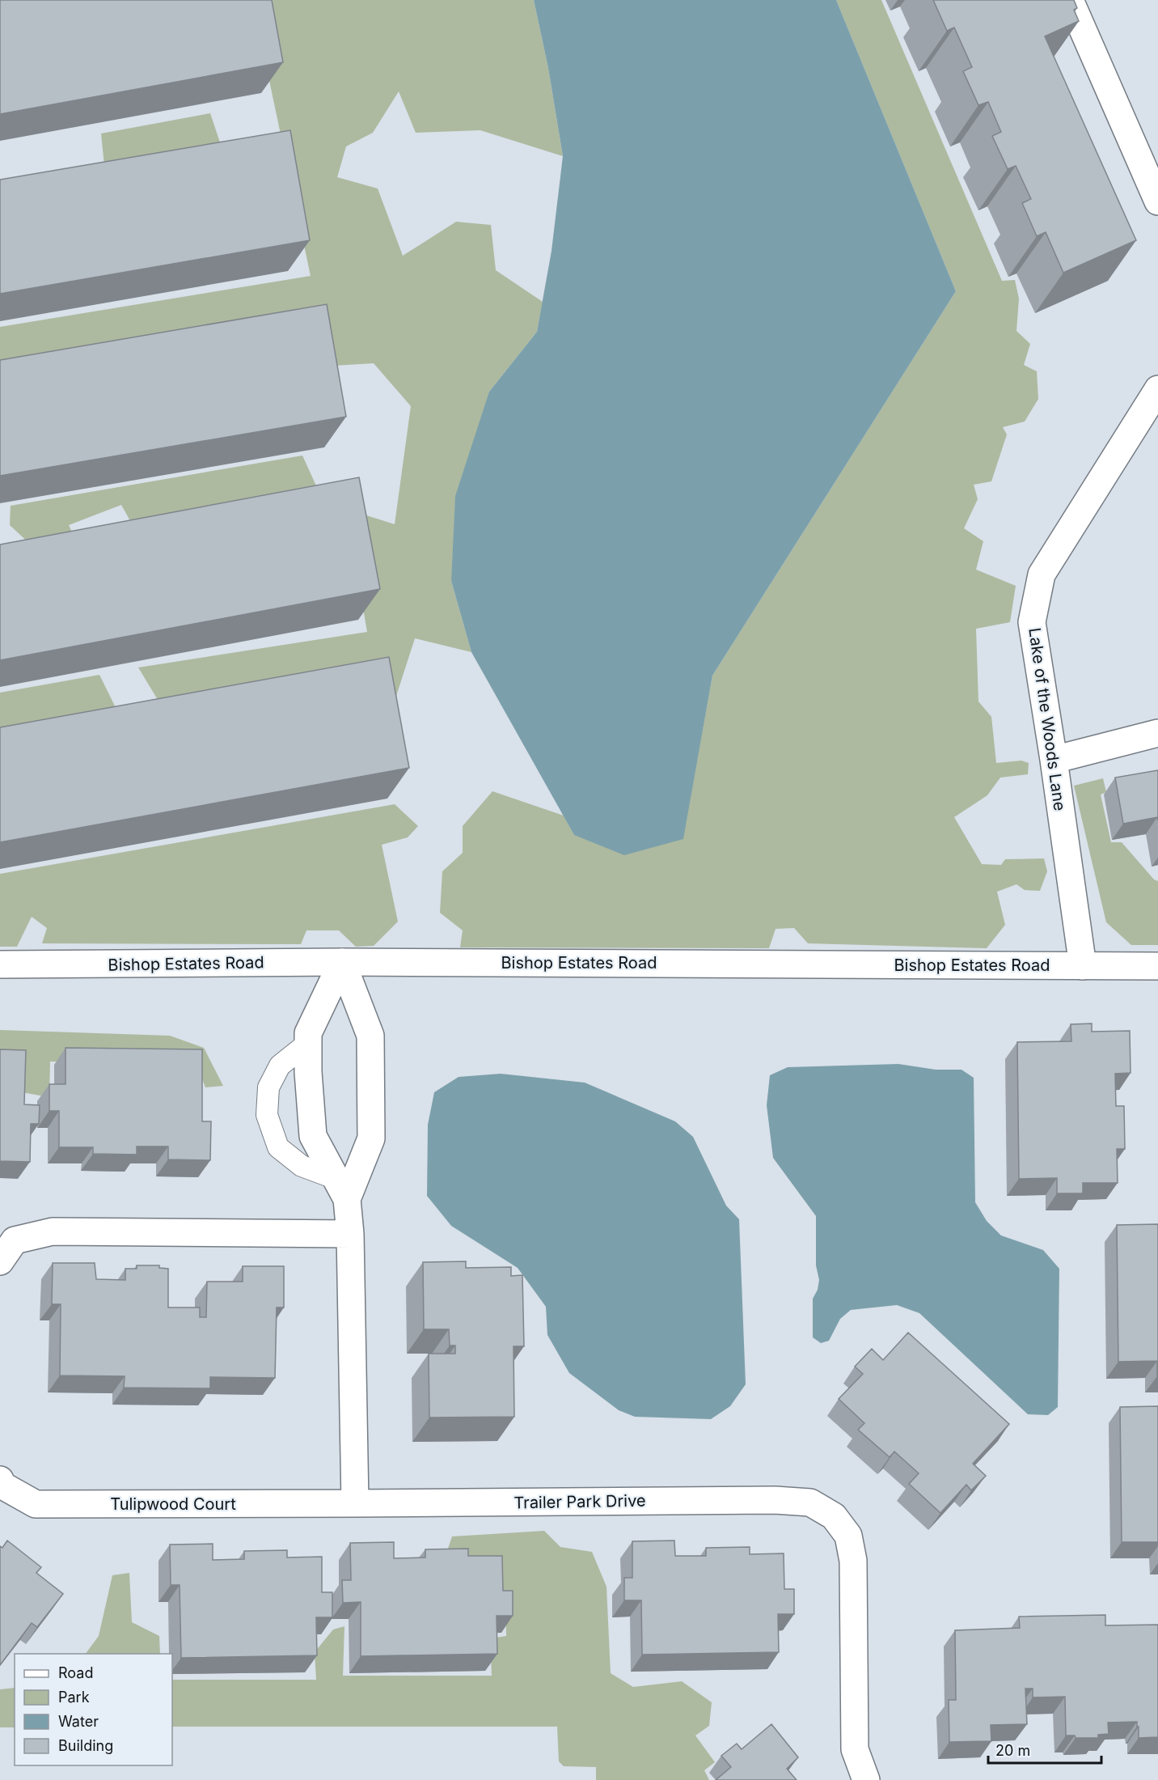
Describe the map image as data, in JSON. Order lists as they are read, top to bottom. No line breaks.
{"streets":{"street":["Lake of the Woods Lane","Bishop Estates Road","Trailer Park Drive","Tulipwood Court"]},"crossings":[["Lake of the Woods Lane","Bishop Estates Road"],["Trailer Park Drive","Tulipwood Court"]],"legend":["Road","Park","Water","Building"],"scale_bar":"20 m"}
